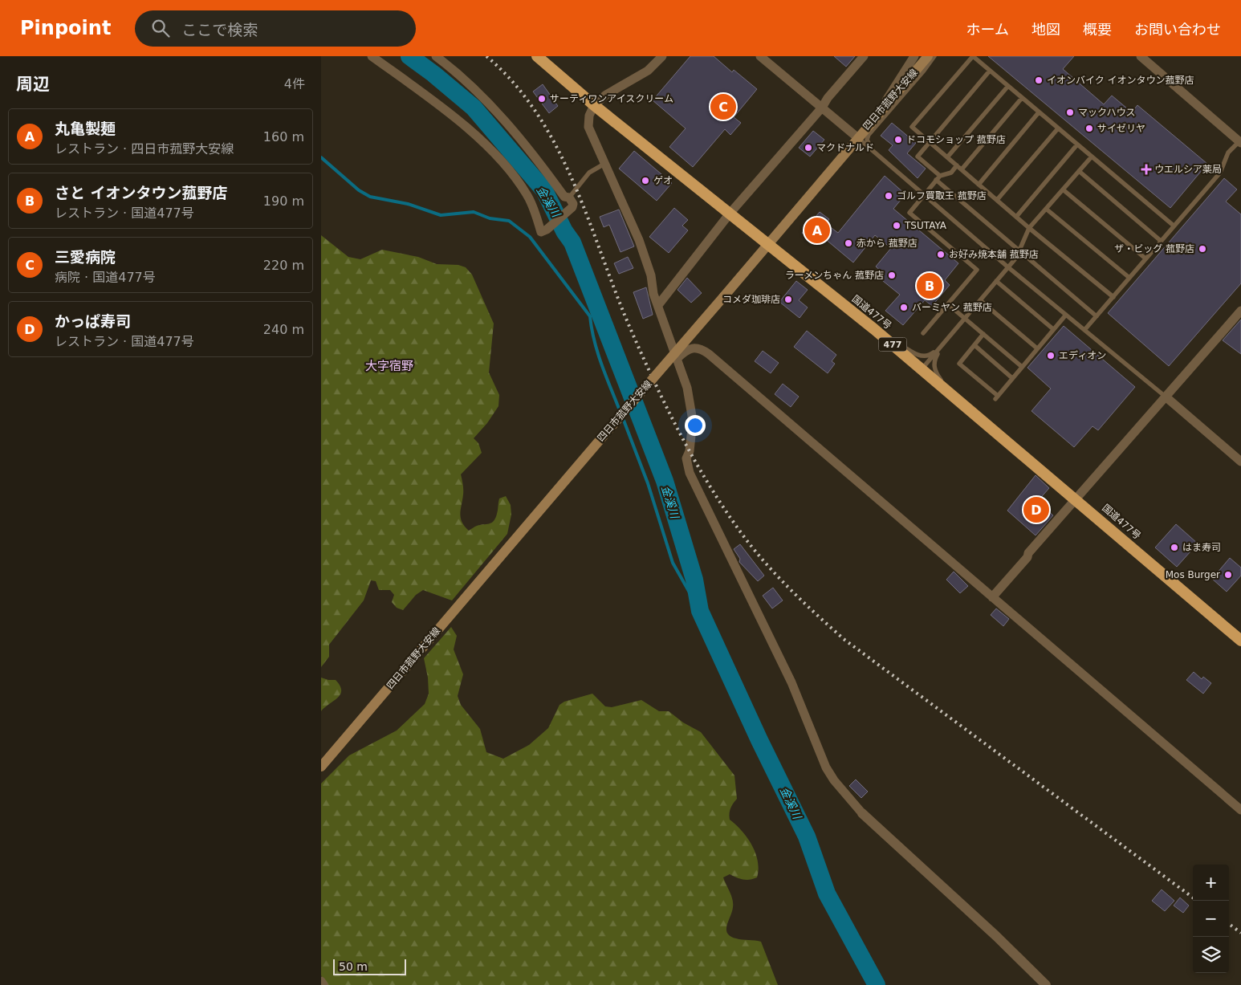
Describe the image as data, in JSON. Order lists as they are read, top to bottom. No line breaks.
{"streets":{"highway":["国道477号","477"],"main road":["四日市菰野大安線"]},"crossings":[["四日市菰野大安線","国道477号"]],"districts":["大字宿野"],"water":["金溪川"],"places":{"other":["イオンバイク イオンタウン菰野店","サーティワンアイスクリーム","マックハウス","サイゼリヤ","ドコモショップ 菰野店","マクドナルド","ゲオ","ゴルフ買取王 菰野店","TSUTAYA","赤から 菰野店","ザ・ビッグ 菰野店","お好み焼本舗 菰野店","ラーメンちゃん 菰野店","コメダ珈琲店","バーミヤン 菰野店","エディオン","はま寿司","Mos Burger"],"health":["ウエルシア薬局"]},"scale_bar":"50 m","page":{"header":"Pinpoint","search":"ここで検索","nav":["ホーム","地図","概要","お問い合わせ"],"heading":["周辺","4件"],"pins":["C","A","B","D"],"list":[{"mark":"A","name":"丸亀製麺","note":"レストラン · 四日市菰野大安線","value":"160 m"},{"mark":"B","name":"さと イオンタウン菰野店","note":"レストラン · 国道477号","value":"190 m"},{"mark":"C","name":"三愛病院","note":"病院 · 国道477号","value":"220 m"},{"mark":"D","name":"かっぱ寿司","note":"レストラン · 国道477号","value":"240 m"}],"map_buttons":["+","−"],"scale":"50 m"}}
